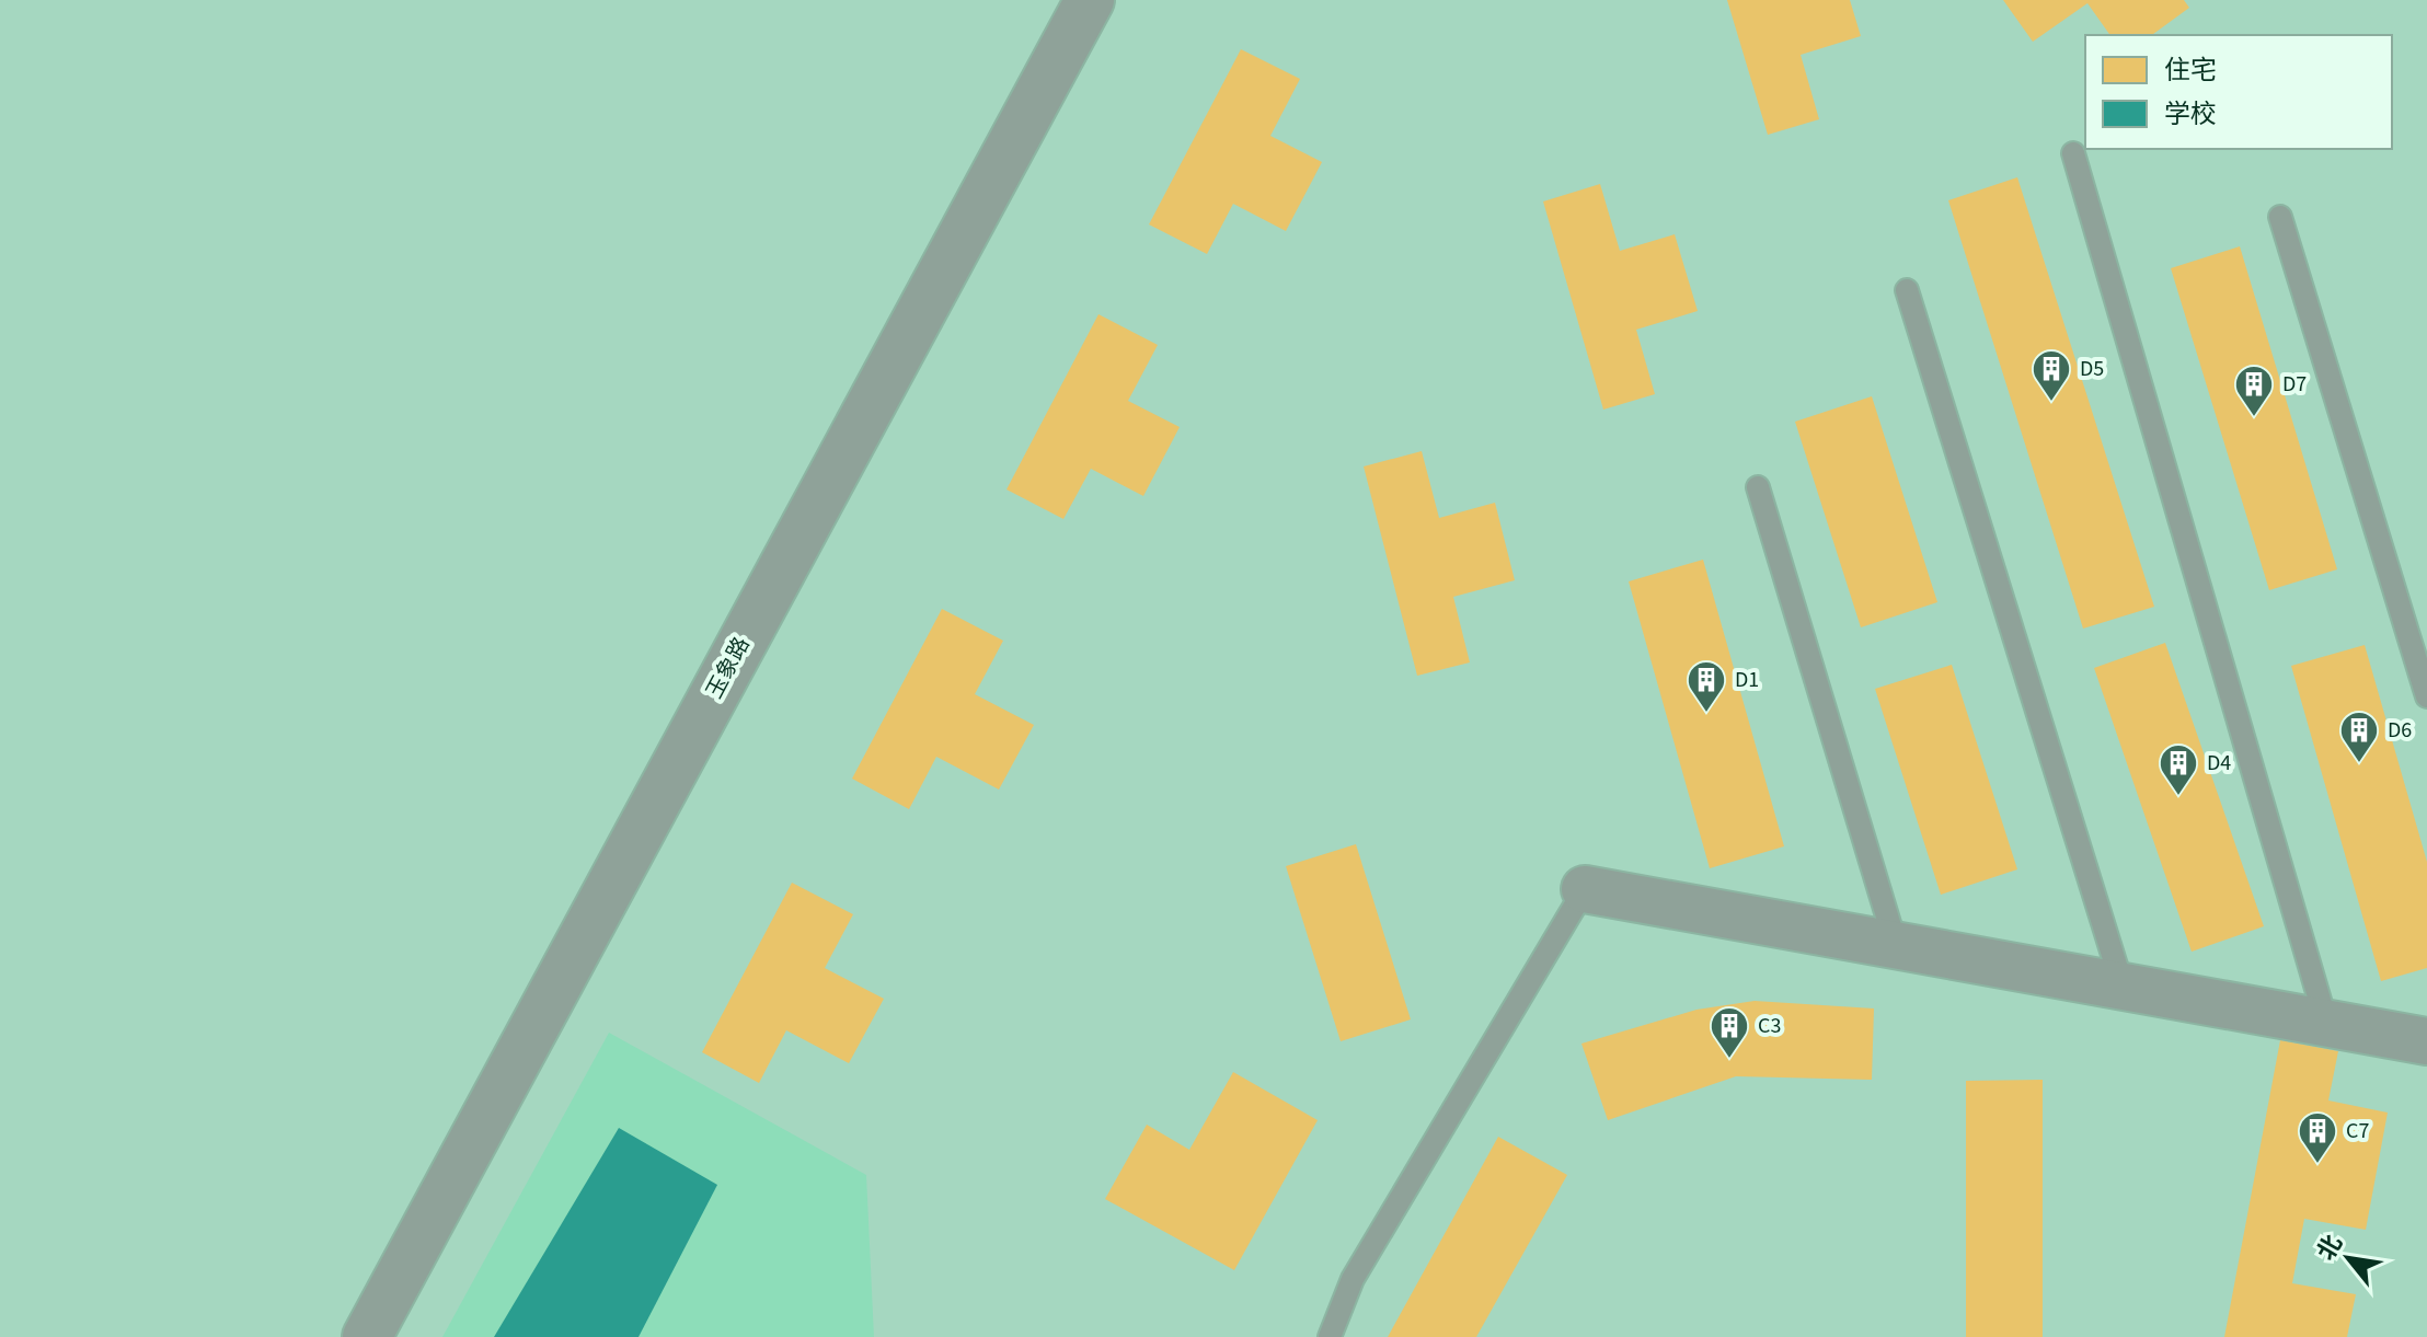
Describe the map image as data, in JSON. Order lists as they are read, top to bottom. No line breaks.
{"streets":{"street":["玉象路"]},"places":{"building":["D5","D7","D1","D6","D4","C3","C7"]},"legend":["住宅","学校"],"north":"top left"}
